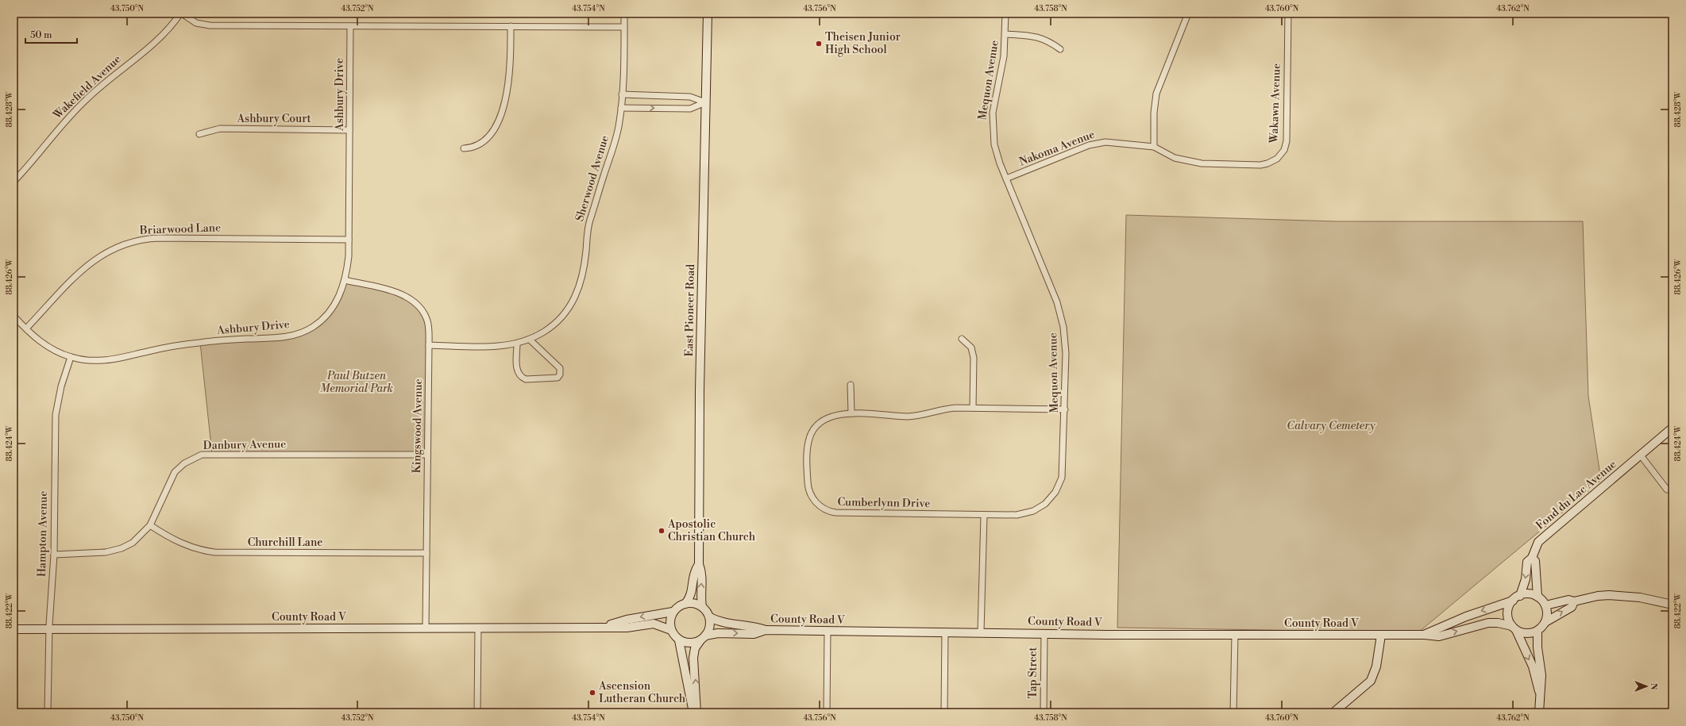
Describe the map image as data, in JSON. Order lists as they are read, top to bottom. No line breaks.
{"streets":{"main road":["East Pioneer Road","Fond du Lac Avenue","County Road V"],"street":["Mequon Avenue","Wakefield Avenue","Ashbury Drive","Wakawn Avenue","Ashbury Court","Nakoma Avenue","Sherwood Avenue","Briarwood Lane","Kingswood Avenue","Danbury Avenue","Cumberlynn Drive","Hampton Avenue","Churchill Lane","Tap Street"]},"crossings":[["Mequon Avenue","Nakoma Avenue"],["Mequon Avenue","Cumberlynn Drive"],["Ashbury Drive","Ashbury Court"],["Ashbury Drive","Briarwood Lane"],["Ashbury Drive","Kingswood Avenue"],["Ashbury Drive","Hampton Avenue"],["Wakawn Avenue","Nakoma Avenue"],["Sherwood Avenue","Kingswood Avenue"],["East Pioneer Road","County Road V"],["Kingswood Avenue","Danbury Avenue"],["Kingswood Avenue","Churchill Lane"],["Kingswood Avenue","County Road V"],["Danbury Avenue","Hampton Avenue"],["Danbury Avenue","Churchill Lane"],["Hampton Avenue","County Road V"],["County Road V","Tap Street"]],"parks":["Paul Butzen Memorial Park","Calvary Cemetery"],"places":["Theisen Junior High School","Apostolic Christian Church","Ascension Lutheran Church"],"scale_bar":"50 m","north":"right","coordinates":["43.750°N","43.752°N","43.754°N","43.756°N","43.758°N","43.760°N","43.762°N","88.428°W","88.426°W","88.424°W","88.422°W"]}
